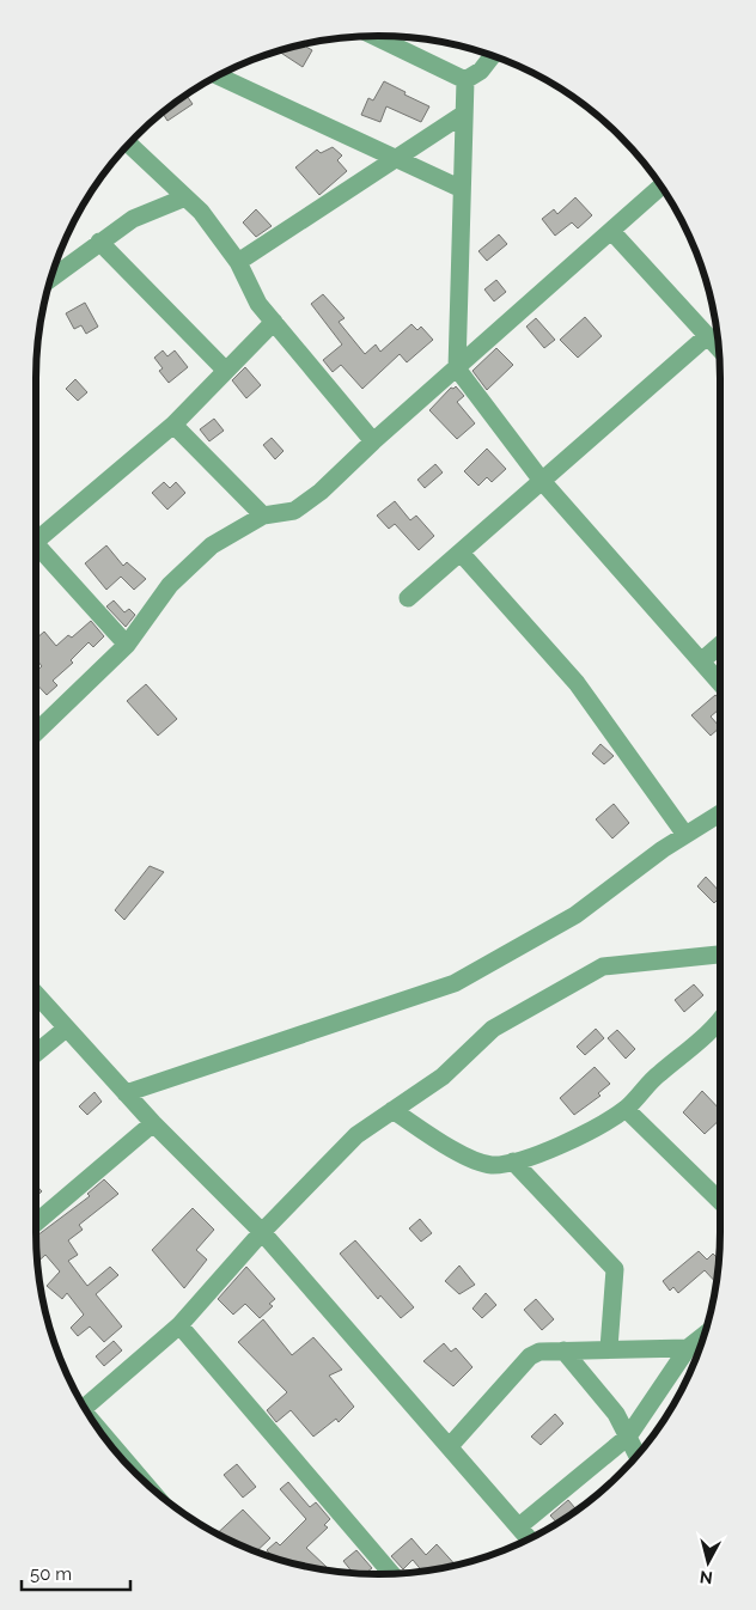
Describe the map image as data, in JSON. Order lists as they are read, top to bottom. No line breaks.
{"scale_bar":"50 m","north":"bottom"}
